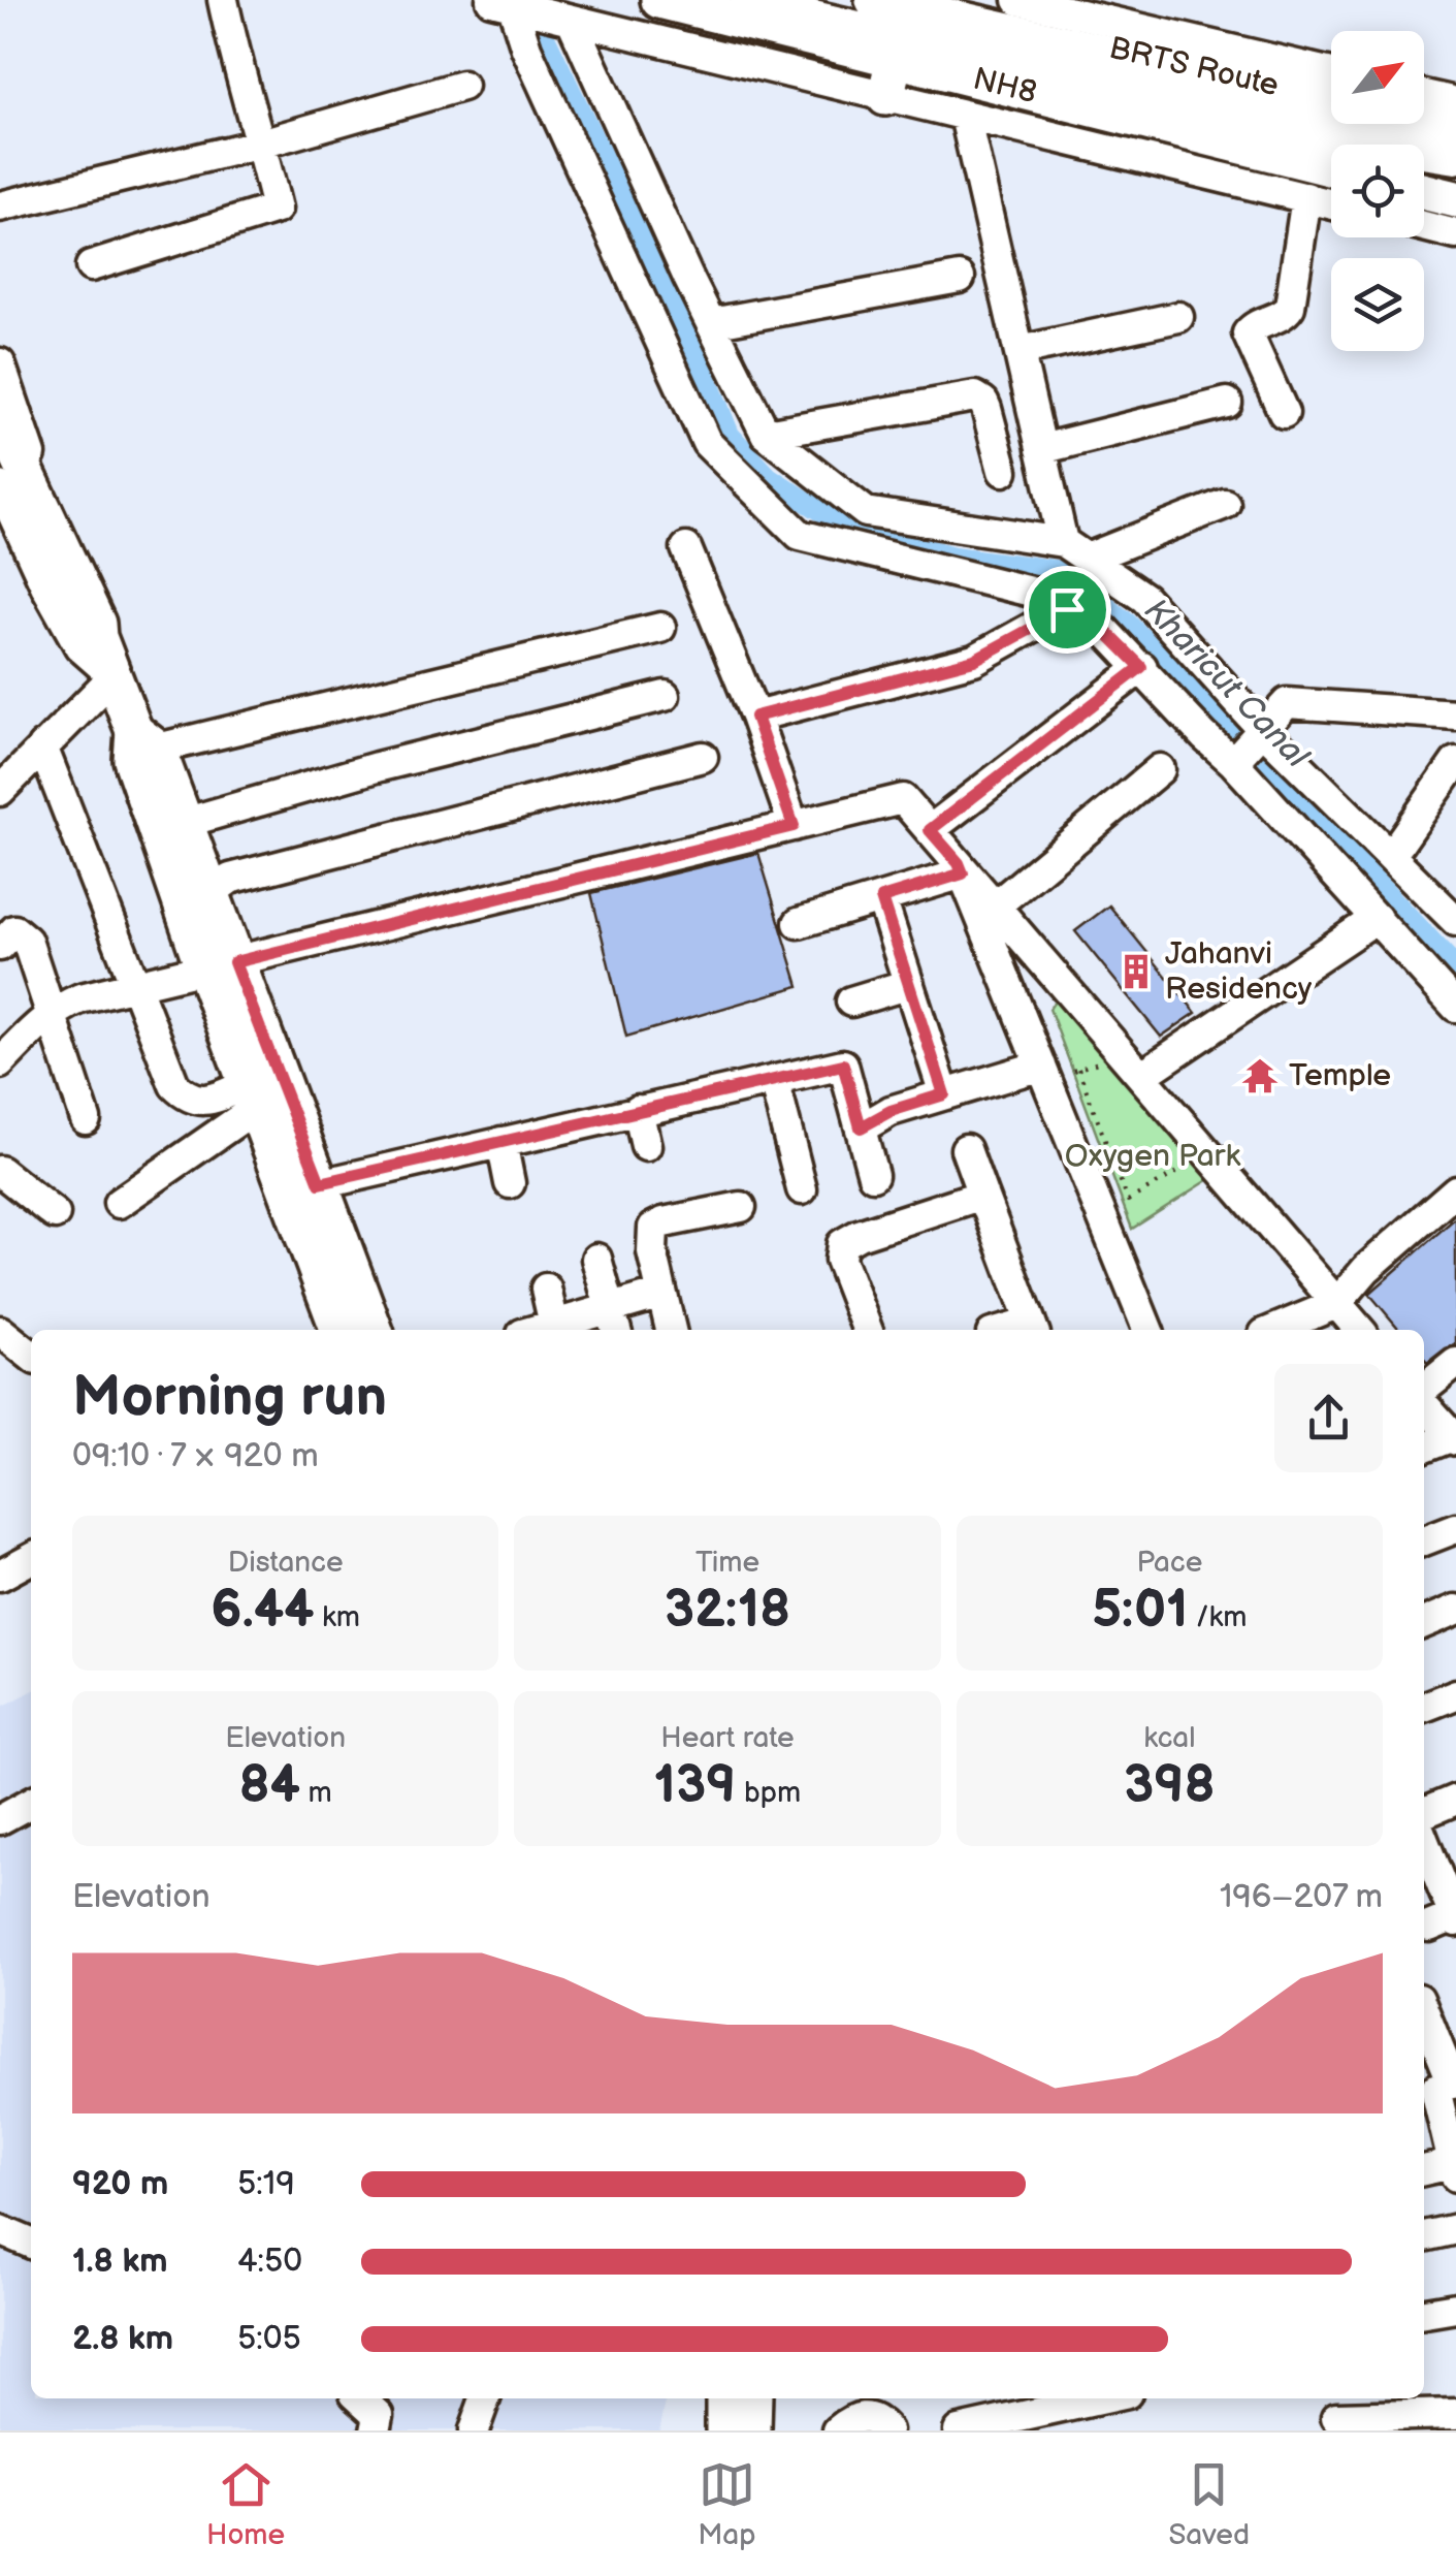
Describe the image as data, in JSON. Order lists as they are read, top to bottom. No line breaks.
{"streets":{"main road":["NH8"],"street":["BRTS Route"]},"water":["Kharicut Canal"],"parks":["Oxygen Park"],"places":{"building":["Jahanvi Residency"],"temple":["Temple"]},"north":"top right","page":{"heading":["Morning run","09:10 · 7 × 920 m"],"stats":[["Distance","6.44 km"],["Time","32:18"],["Pace","5:01 /km"],["Elevation","84 m"],["Heart rate","139 bpm"],["kcal","398"]],"chart":["Elevation","196–207 m"],"list":[{"name":"920 m","note":"5:19"},{"name":"1.8 km","note":"4:50"},{"name":"2.8 km","note":"5:05"}],"tabs":["Home","Map","Saved"]}}
